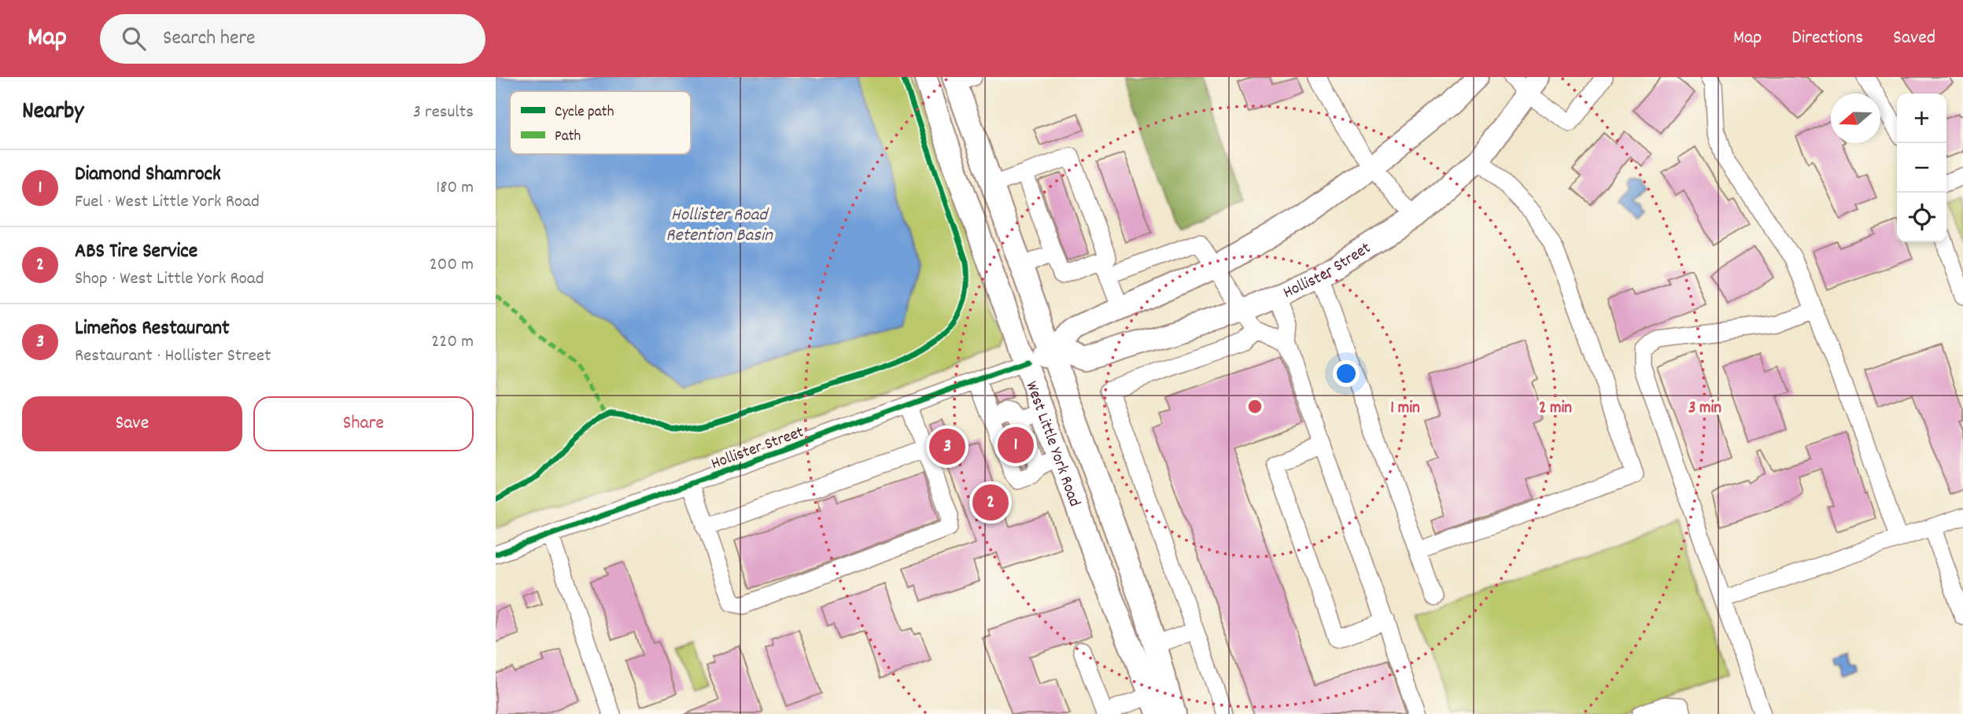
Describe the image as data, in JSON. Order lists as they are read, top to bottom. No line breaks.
{"streets":{"main road":["Hollister Street","West Little York Road"]},"crossings":[["Hollister Street","West Little York Road"]],"water":["Hollister Road Retention Basin"],"legend":["Cycle path","Path"],"north":"left","page":{"header":"Map","search":"Search here","nav":["Map","Directions","Saved"],"heading":["Nearby","3 results"],"map_buttons":["+","−"],"list":[{"mark":"1","name":"Diamond Shamrock","note":"Fuel · West Little York Road","value":"180 m"},{"mark":"2","name":"ABS Tire Service","note":"Shop · West Little York Road","value":"200 m"},{"mark":"3","name":"Limeños Restaurant","note":"Restaurant · Hollister Street","value":"220 m"}],"buttons":["Save","Share"],"pins":["1","3","2"]},"rings":["1 min","2 min","3 min"]}
